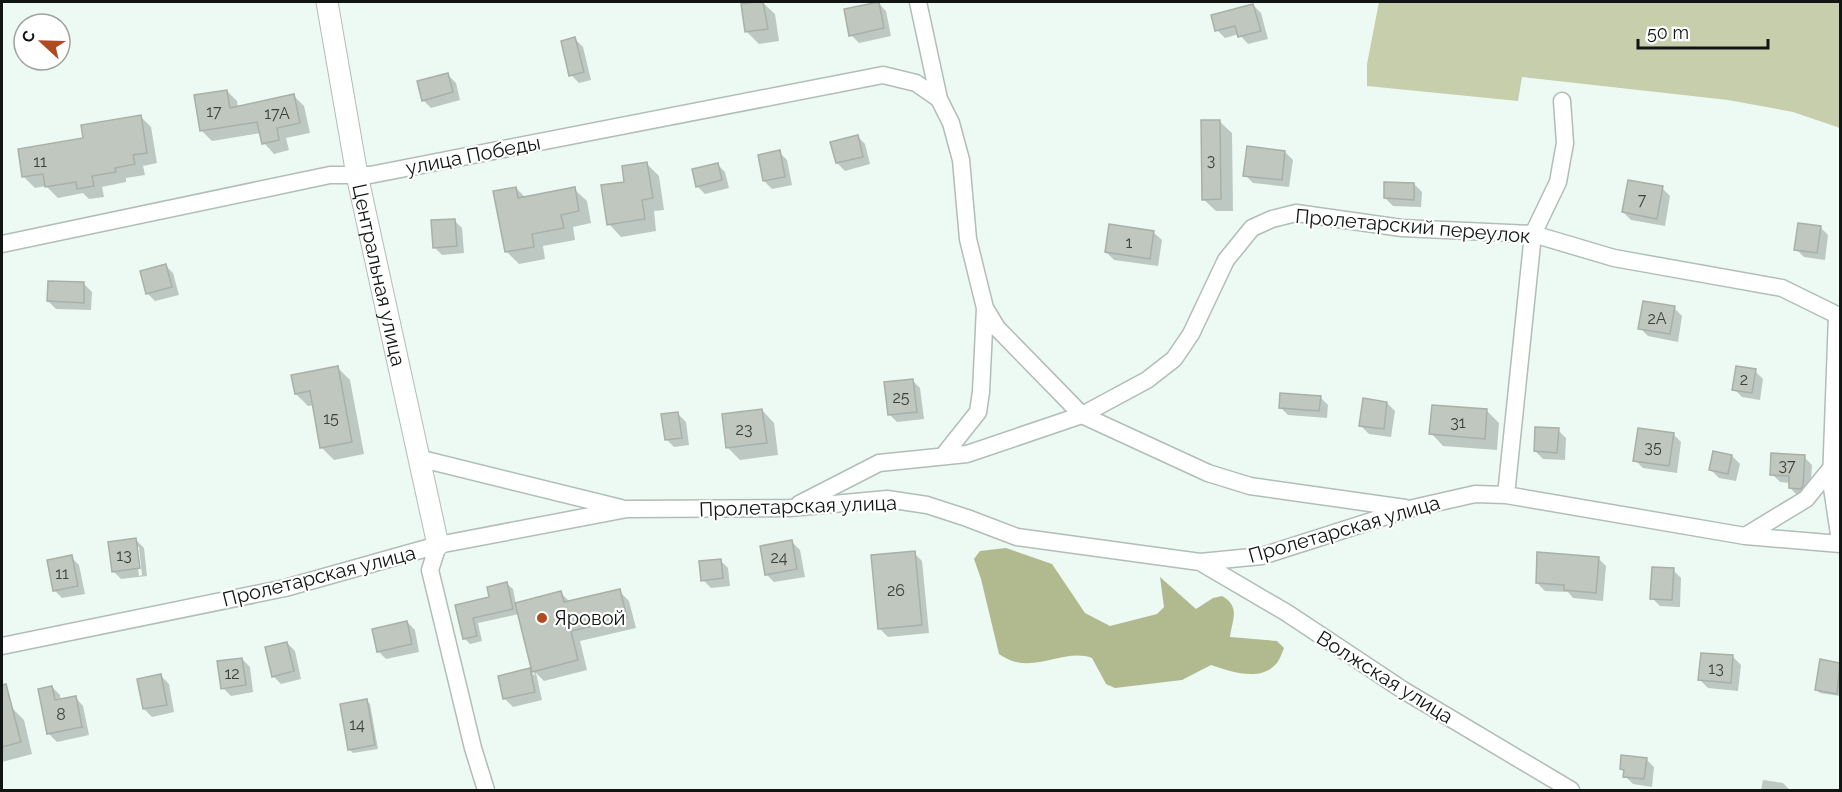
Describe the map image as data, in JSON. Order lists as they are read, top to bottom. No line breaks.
{"streets":{"street":["улица Победы","Пролетарский переулок","Центральная улица","Пролетарская улица","Волжская улица"]},"crossings":[["улица Победы","Центральная улица"],["Пролетарский переулок","Пролетарская улица"],["Центральная улица","Пролетарская улица"],["Пролетарская улица","Волжская улица"]],"places":["Яровой"],"house_numbers":["17","17А","3","11","7","1","2А","2","25","15","31","23","35","37","13","24","11","26","13","12","8","14"],"scale_bar":"50 m","north":"left"}
